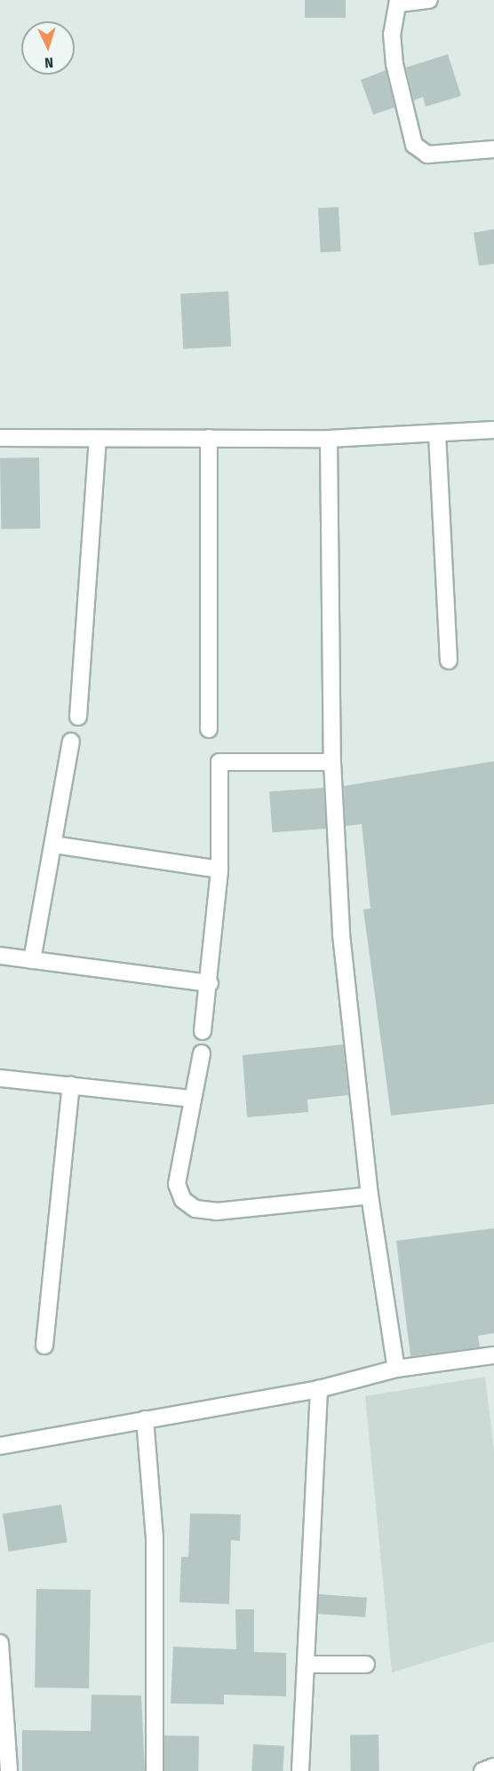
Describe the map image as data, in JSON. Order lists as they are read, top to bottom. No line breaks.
{"north":"bottom"}
